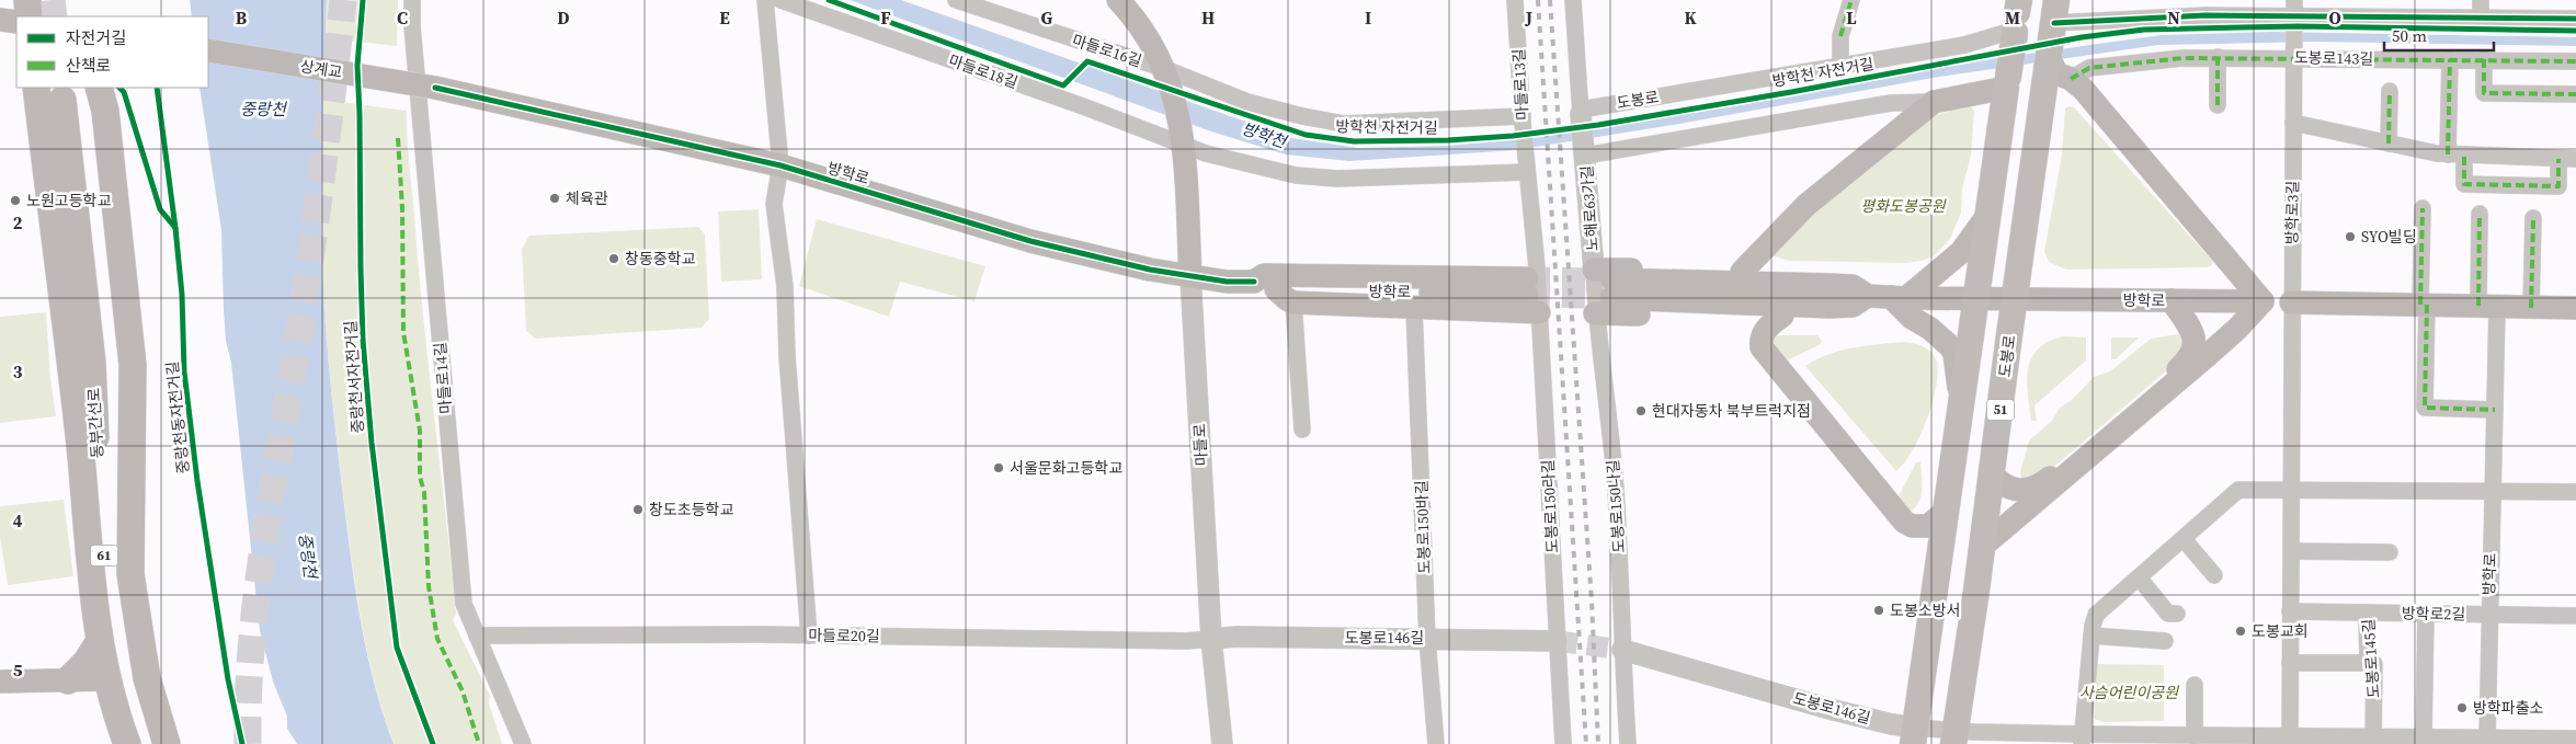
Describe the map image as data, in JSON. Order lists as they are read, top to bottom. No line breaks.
{"streets":{"highway":["동부간선로","61"],"main road":["상계교","도봉로","방학로","51","마들로"],"street":["마들로16길","도봉로143길","마들로18길","마들로13길","노해로63가길","방학로3길","마들로14길","도봉로150라길","도봉로150나길","도봉로150바길","방학로2길","마들로20길","도봉로146길","도봉로145길"],"cycle path":["방학천 자전거길","중랑천서자전거길","중랑천동자전거길"]},"crossings":[["마들로16길","마들로"],["도봉로143길","방학로3길"],["상계교","방학로"],["마들로18길","마들로"],["마들로13길","방학로"],["마들로13길","도봉로150라길"],["도봉로","방학로"],["도봉로","노해로63가길"],["도봉로","도봉로146길"],["방학로","노해로63가길"],["방학로","방학로3길"],["방학로","마들로"],["방학로","도봉로150라길"],["방학로","도봉로150나길"],["방학로","방학로2길"],["노해로63가길","도봉로150나길"],["마들로14길","마들로20길"],["마들로","마들로20길"],["마들로","도봉로146길"],["도봉로150라길","도봉로146길"],["도봉로150나길","도봉로146길"],["도봉로150바길","도봉로146길"],["방학로2길","도봉로145길"],["마들로20길","도봉로146길"]],"water":["중랑천","방학천"],"parks":["평화도봉공원","사슴어린이공원"],"places":["체육관","노원고등학교","SYO빌딩","창동중학교","현대자동차 북부트럭지점","서울문화고등학교","창도초등학교","도봉소방서","도봉교회","방학파출소"],"legend":["자전거길","산책로"],"scale_bar":"50 m","grid":{"columns":["B","C","D","E","F","G","H","I","J","K","L","M","N","O"],"rows":["2","3","4","5"]}}
